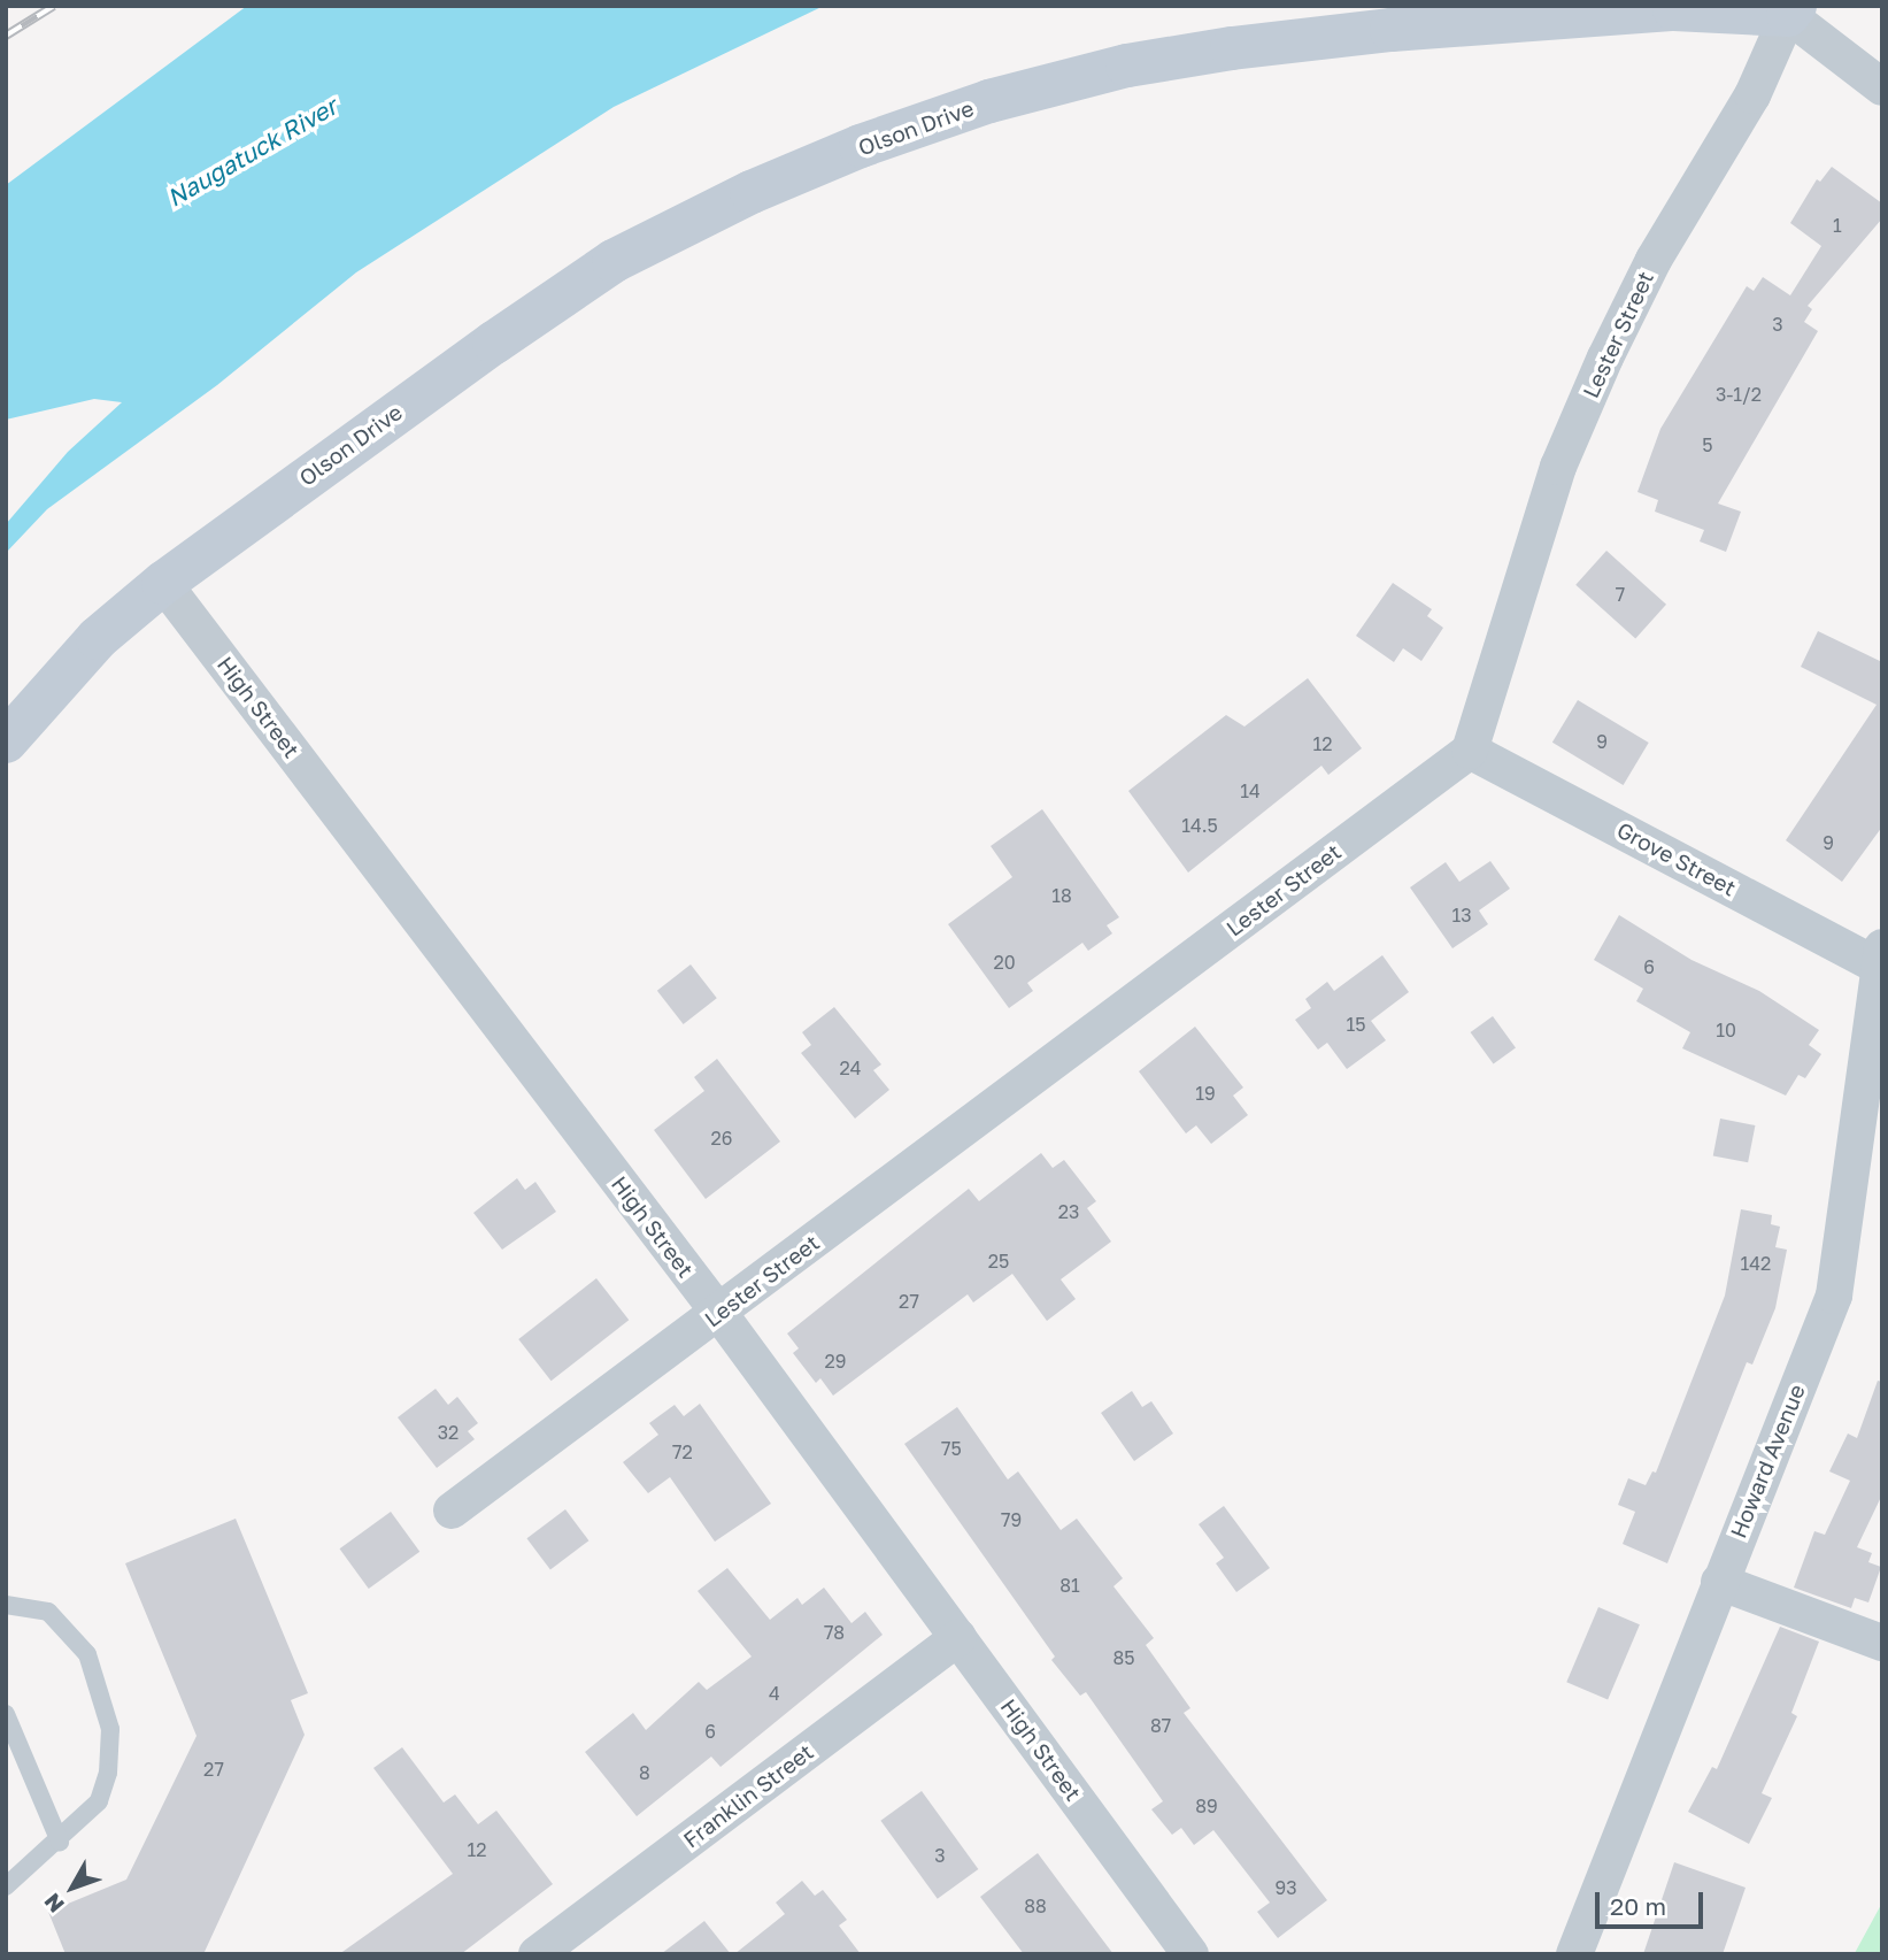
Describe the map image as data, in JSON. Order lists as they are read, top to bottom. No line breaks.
{"streets":{"main road":["Olson Drive"],"street":["Lester Street","High Street","Grove Street","Howard Avenue","Franklin Street"]},"crossings":[["Olson Drive","Lester Street"],["Olson Drive","High Street"],["Lester Street","High Street"],["Lester Street","Grove Street"],["High Street","Franklin Street"],["Grove Street","Howard Avenue"]],"water":["Naugatuck River"],"house_numbers":["1","3","3-1/2","5","7","9","12","14","14.5","9","18","13","20","6","15","10","24","19","26","23","25","142","27","29","32","75","72","79","81","78","85","4","87","6","27","8","89","12","3","93","88"],"scale_bar":"20 m","north":"bottom left"}
